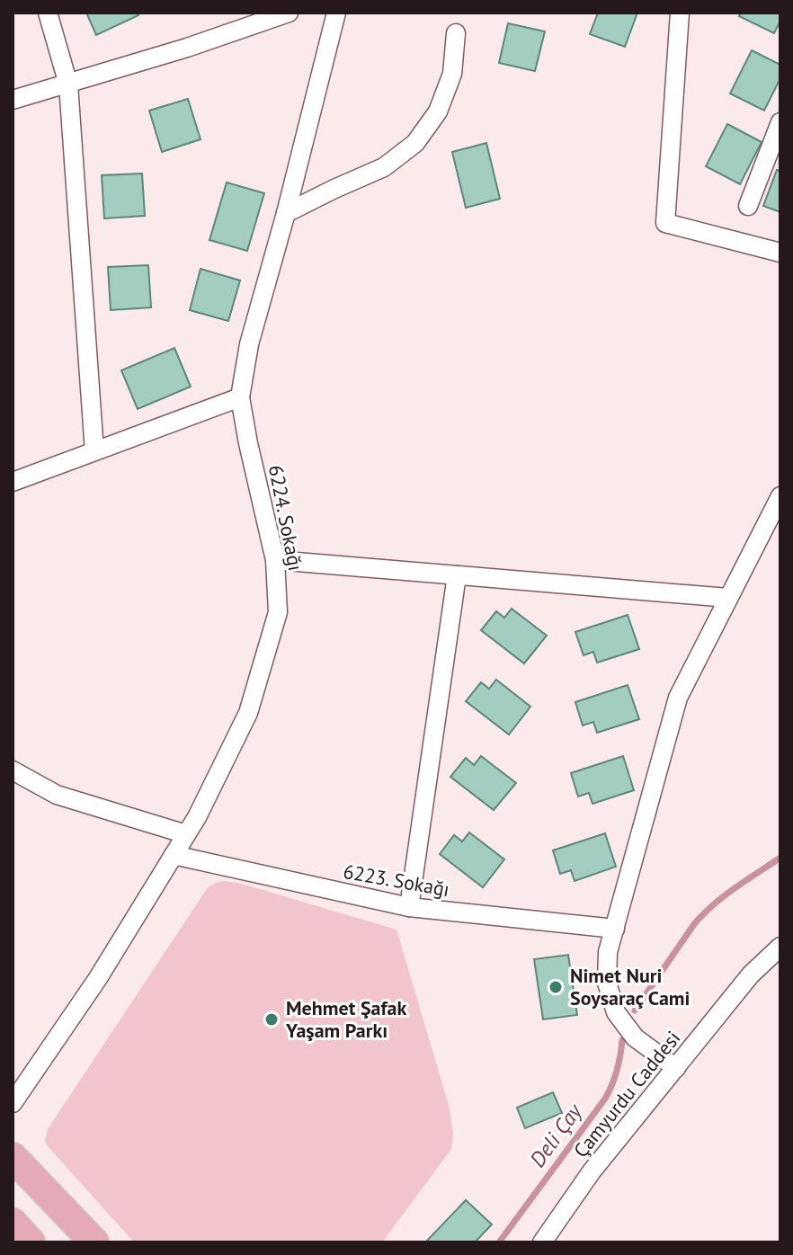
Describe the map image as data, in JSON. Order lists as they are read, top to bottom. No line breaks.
{"streets":{"street":["6224. Sokağı","6223. Sokağı","Çamyurdu Caddesi"]},"crossings":[["6224. Sokağı","6223. Sokağı"]],"water":["Deli Çay"],"places":["Nimet Nuri Soysaraç Cami","Mehmet Şafak Yaşam Parkı"]}
